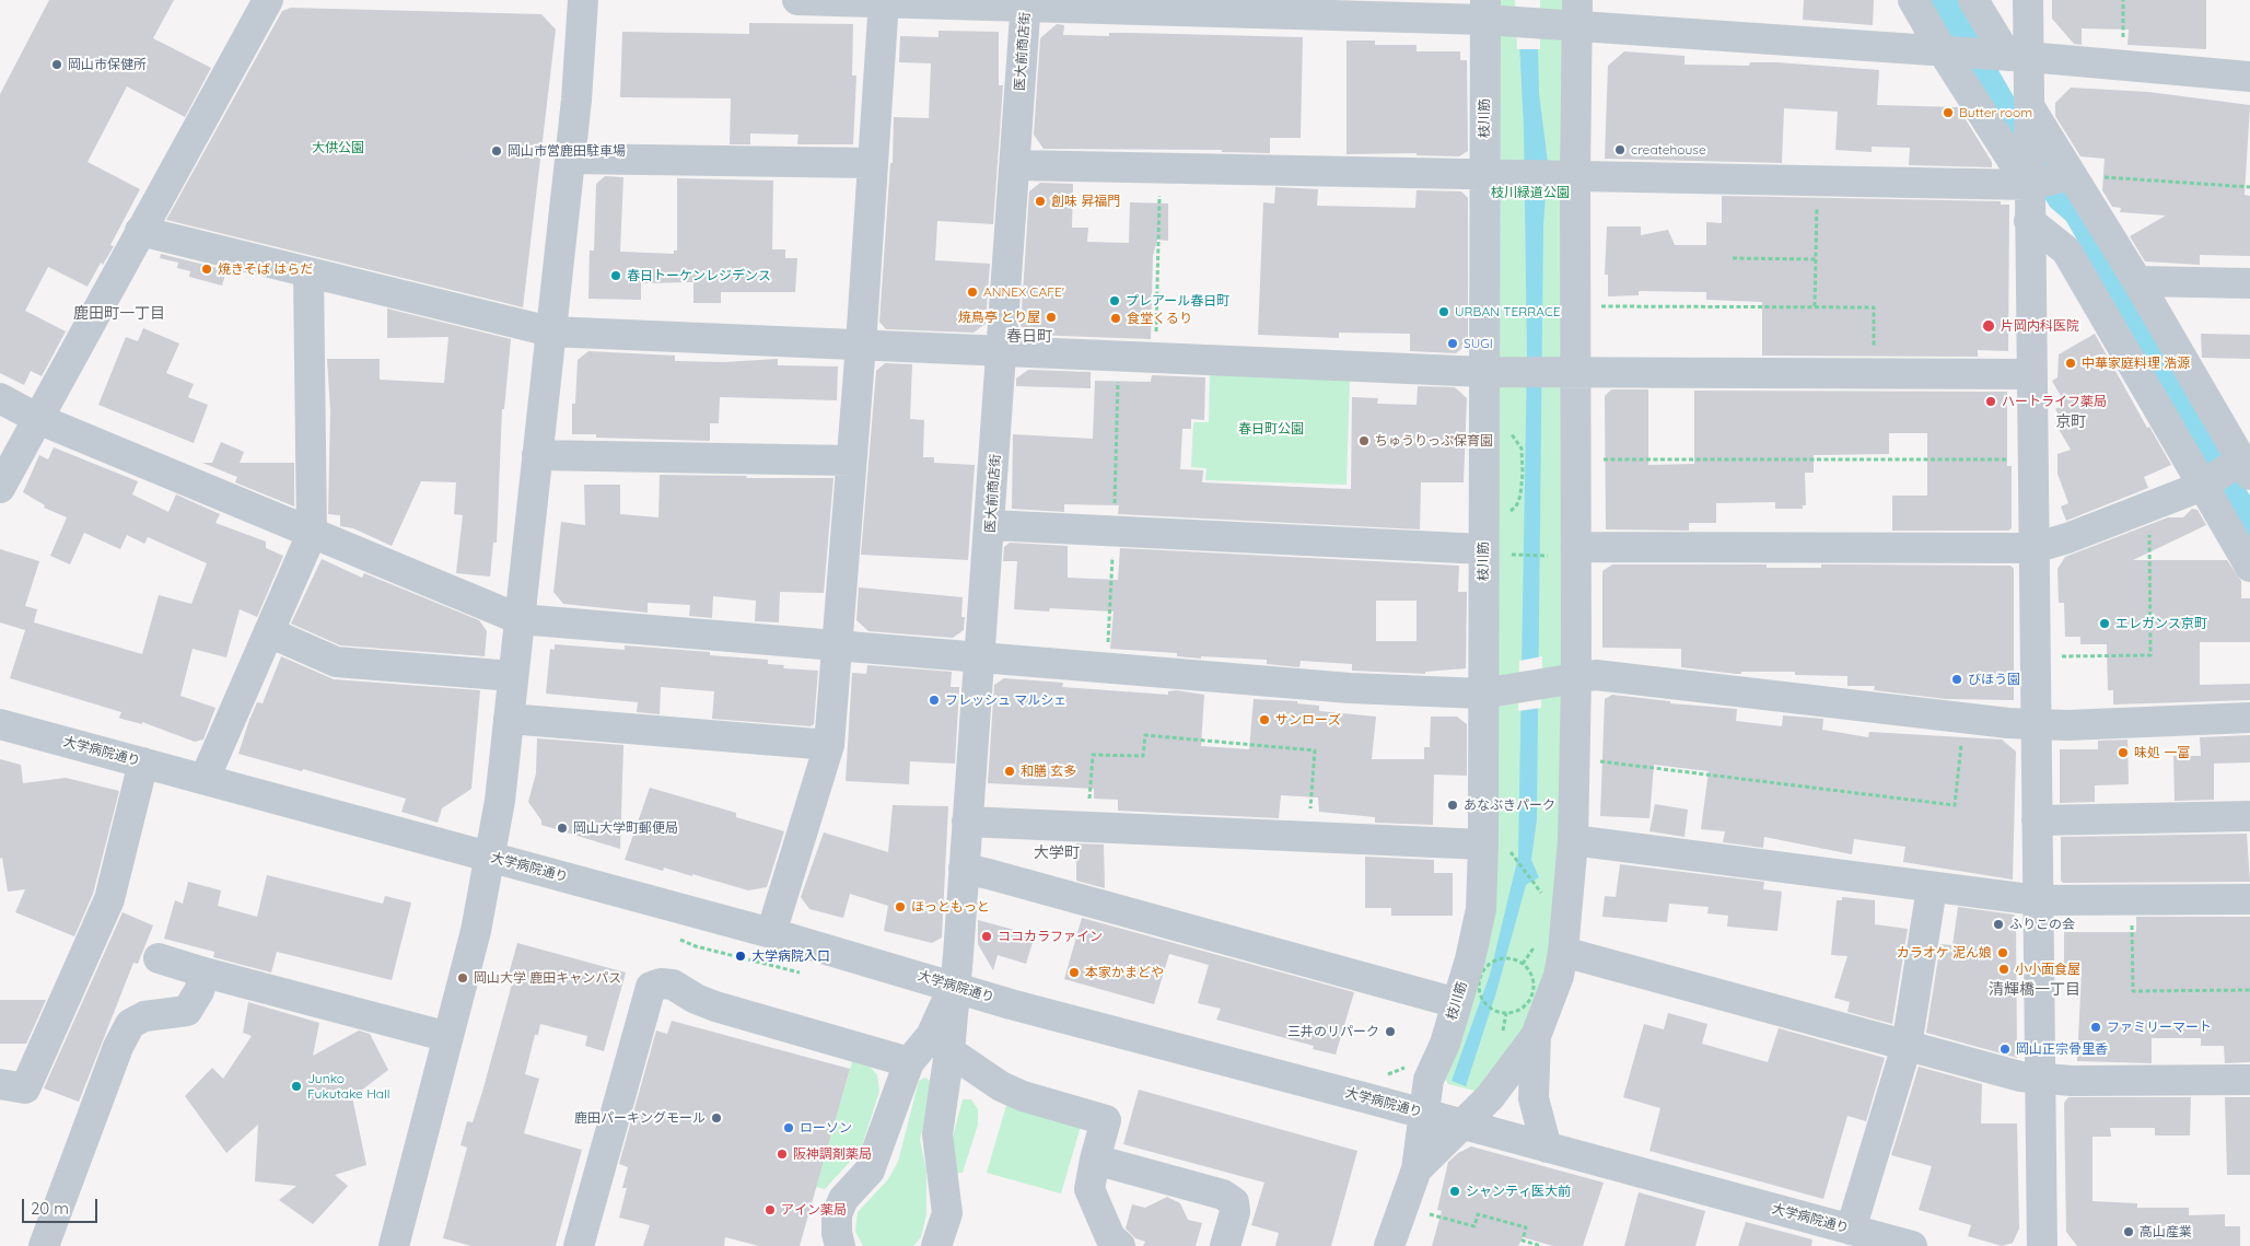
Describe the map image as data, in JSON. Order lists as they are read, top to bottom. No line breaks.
{"streets":{"street":["医大前商店街","枝川筋","大学病院通り"]},"crossings":[["医大前商店街","大学病院通り"],["枝川筋","大学病院通り"]],"districts":["鹿田町一丁目","春日町","京町","大学町","清輝橋一丁目"],"parks":["大供公園","枝川緑道公園","春日町公園"],"places":["岡山市保健所","Butter room","createhouse","岡山市営鹿田駐車場","創味 昇福門","焼きそば はらだ","春日トーケンレジデンス","ANNEX CAFE'","プレアール春日町","URBAN TERRACE","焼鳥亭 とり屋","食堂くるり","片岡内科医院","SUGI","中華家庭料理 浩源","ハートライフ薬局","ちゅうりっぷ保育園","エレガンス京町","びほう園","フレッシュ マルシェ","サンローズ","味処 一富","和膳 玄多","あなぶきパーク","岡山大学町郵便局","ほっともっと","ふりこの会","ココカラファイン","カラオケ 泥ん娘","大学病院入口","小小面食屋","本家かまどや","岡山大学 鹿田キャンパス","ファミリーマート","三井のリパーク","岡山正宗骨里香","Junko Fukutake Hall","鹿田パーキングモール","ローソン","阪神調剤薬局","シャンティ医大前","アイン薬局","高山産業"],"scale_bar":"20 m"}
